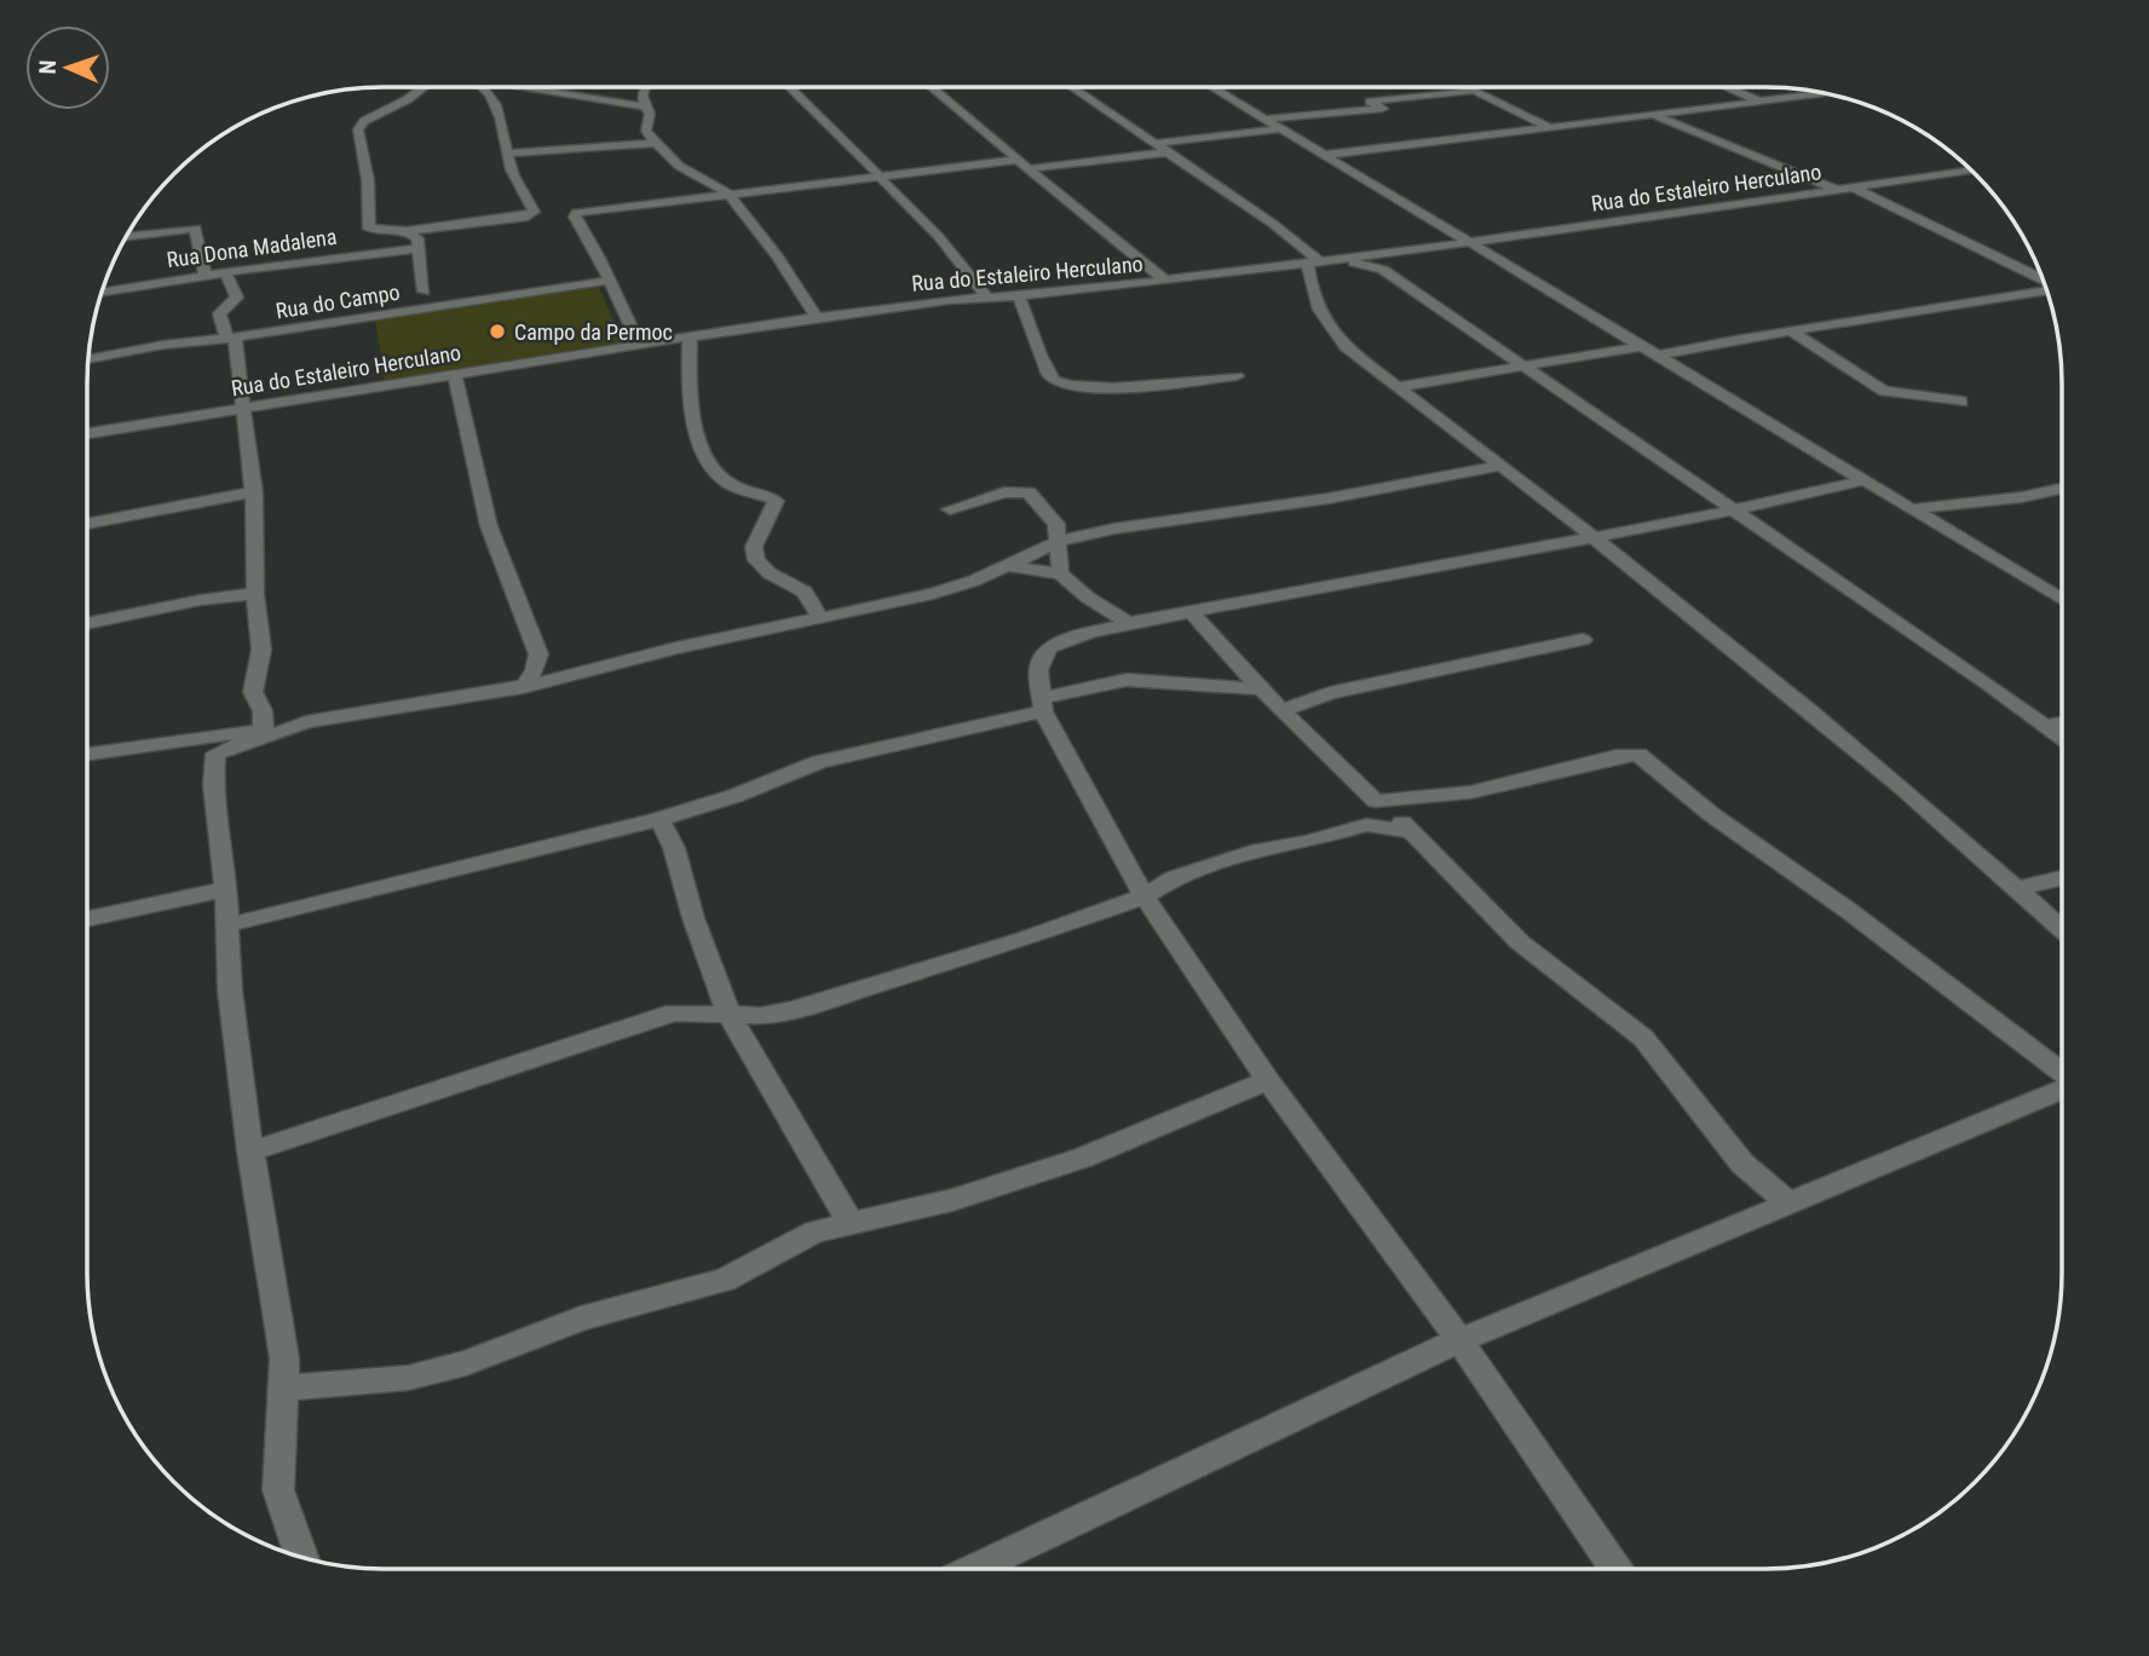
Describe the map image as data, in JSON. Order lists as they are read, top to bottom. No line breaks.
{"streets":{"street":["Rua do Estaleiro Herculano","Rua Dona Madalena","Rua do Campo"]},"places":["Campo da Permoc"],"north":"left"}
